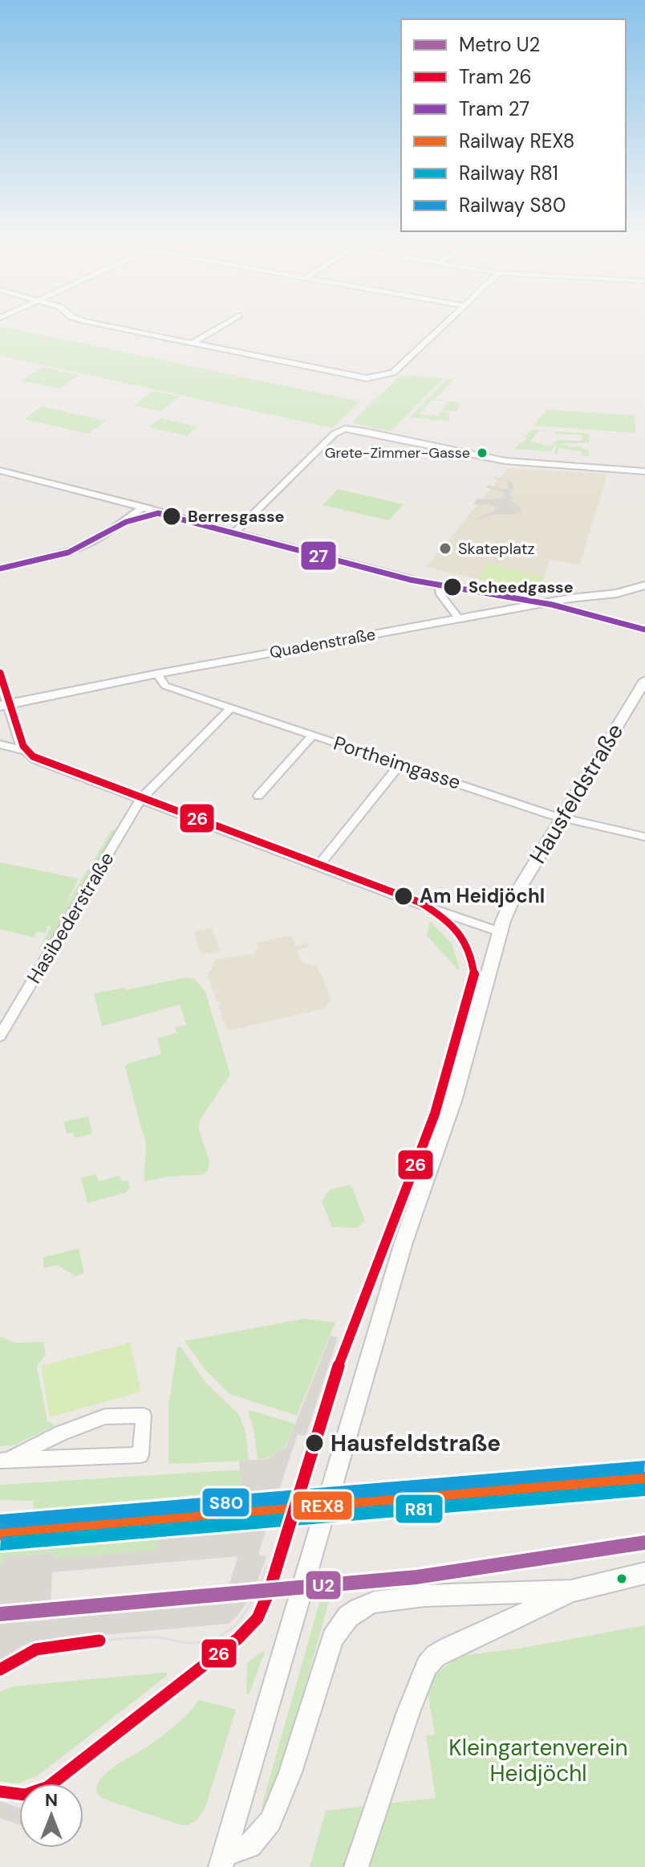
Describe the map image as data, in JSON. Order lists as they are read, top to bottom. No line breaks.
{"streets":{"street":["Quadenstraße","Portheimgasse","Hausfeldstraße","Hasibederstraße"]},"crossings":[["Quadenstraße","Portheimgasse"],["Portheimgasse","Hausfeldstraße"],["Portheimgasse","Hasibederstraße"]],"parks":["Kleingartenverein Heidjöchl"],"places":["Grete-Zimmer-Gasse","Berresgasse","Skateplatz","Scheedgasse","Am Heidjöchl","Hausfeldstraße"],"lines":["tram line 27","tram line 26","rail line S80","rail line REX8","rail line R81","metro line U2"],"legend":["Metro U2","Tram 26","Tram 27","Railway REX8","Railway R81","Railway S80"],"north":"top"}
